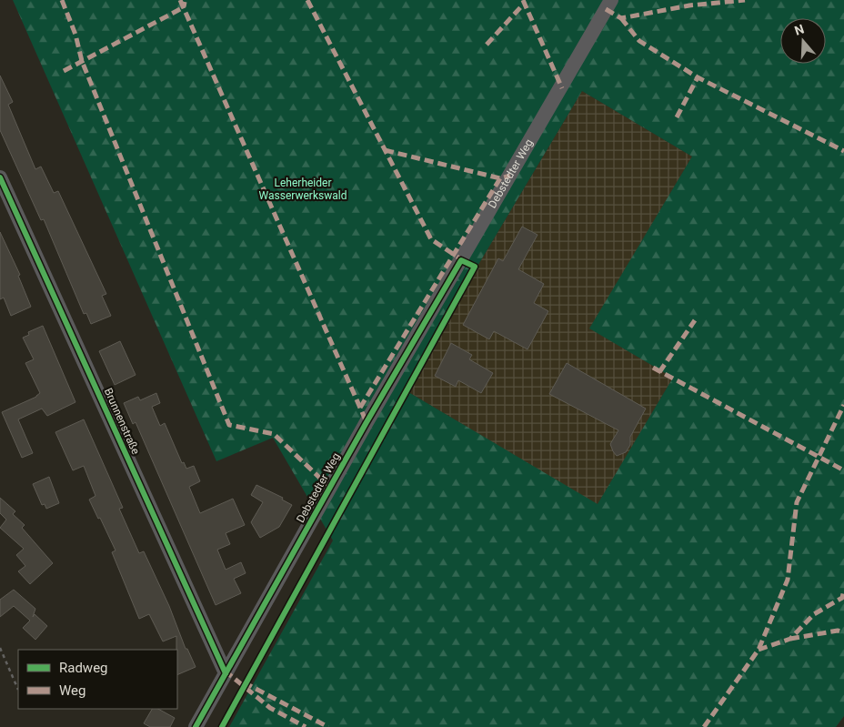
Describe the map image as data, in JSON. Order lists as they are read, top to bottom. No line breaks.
{"streets":{"street":["Debstedter Weg","Brunnenstraße"]},"crossings":[["Debstedter Weg","Brunnenstraße"]],"parks":["Leherheider Wasserwerkswald"],"legend":["Radweg","Weg"],"north":"top"}
